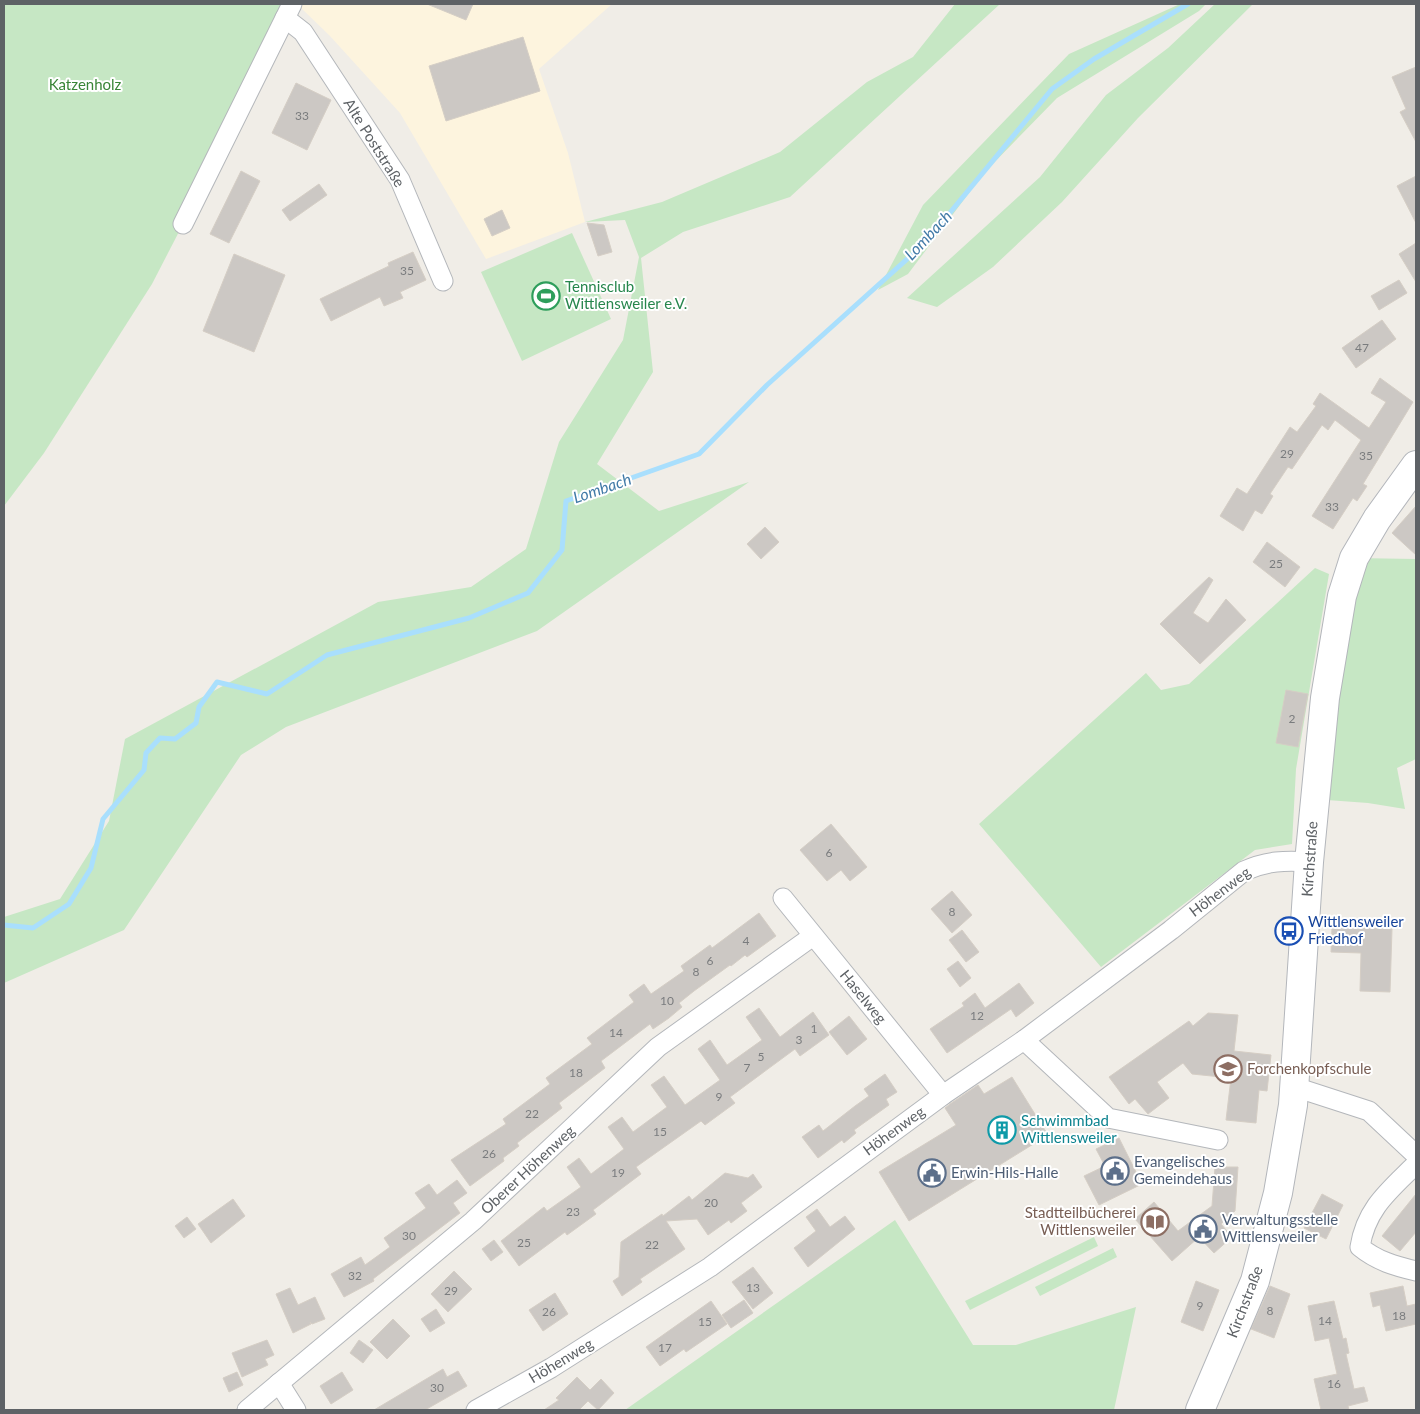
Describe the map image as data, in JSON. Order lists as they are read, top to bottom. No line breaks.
{"streets":{"street":["Alte Poststraße","Kirchstraße","Höhenweg","Haselweg","Oberer Höhenweg"]},"crossings":[["Kirchstraße","Höhenweg"],["Höhenweg","Haselweg"],["Haselweg","Oberer Höhenweg"]],"water":["Lombach"],"parks":["Katzenholz"],"places":{"sports":["Tennisclub Wittlensweiler e.V."],"bus stop":["Wittlensweiler Friedhof"],"school or university":["Forchenkopfschule"],"building":["Schwimmbad Wittlensweiler"],"public building":["Evangelisches Gemeindehaus","Erwin-Hils-Halle","Verwaltungsstelle Wittlensweiler"],"library":["Stadtteilbücherei Wittlensweiler"]},"house_numbers":["33","35","47","29","35","33","25","2","6","8","4","6","8","10","12","1","14","3","5","7","18","9","22","15","26","19","20","23","30","25","22","32","13","29","9","8","26","18","14","15","17","16","30"]}
